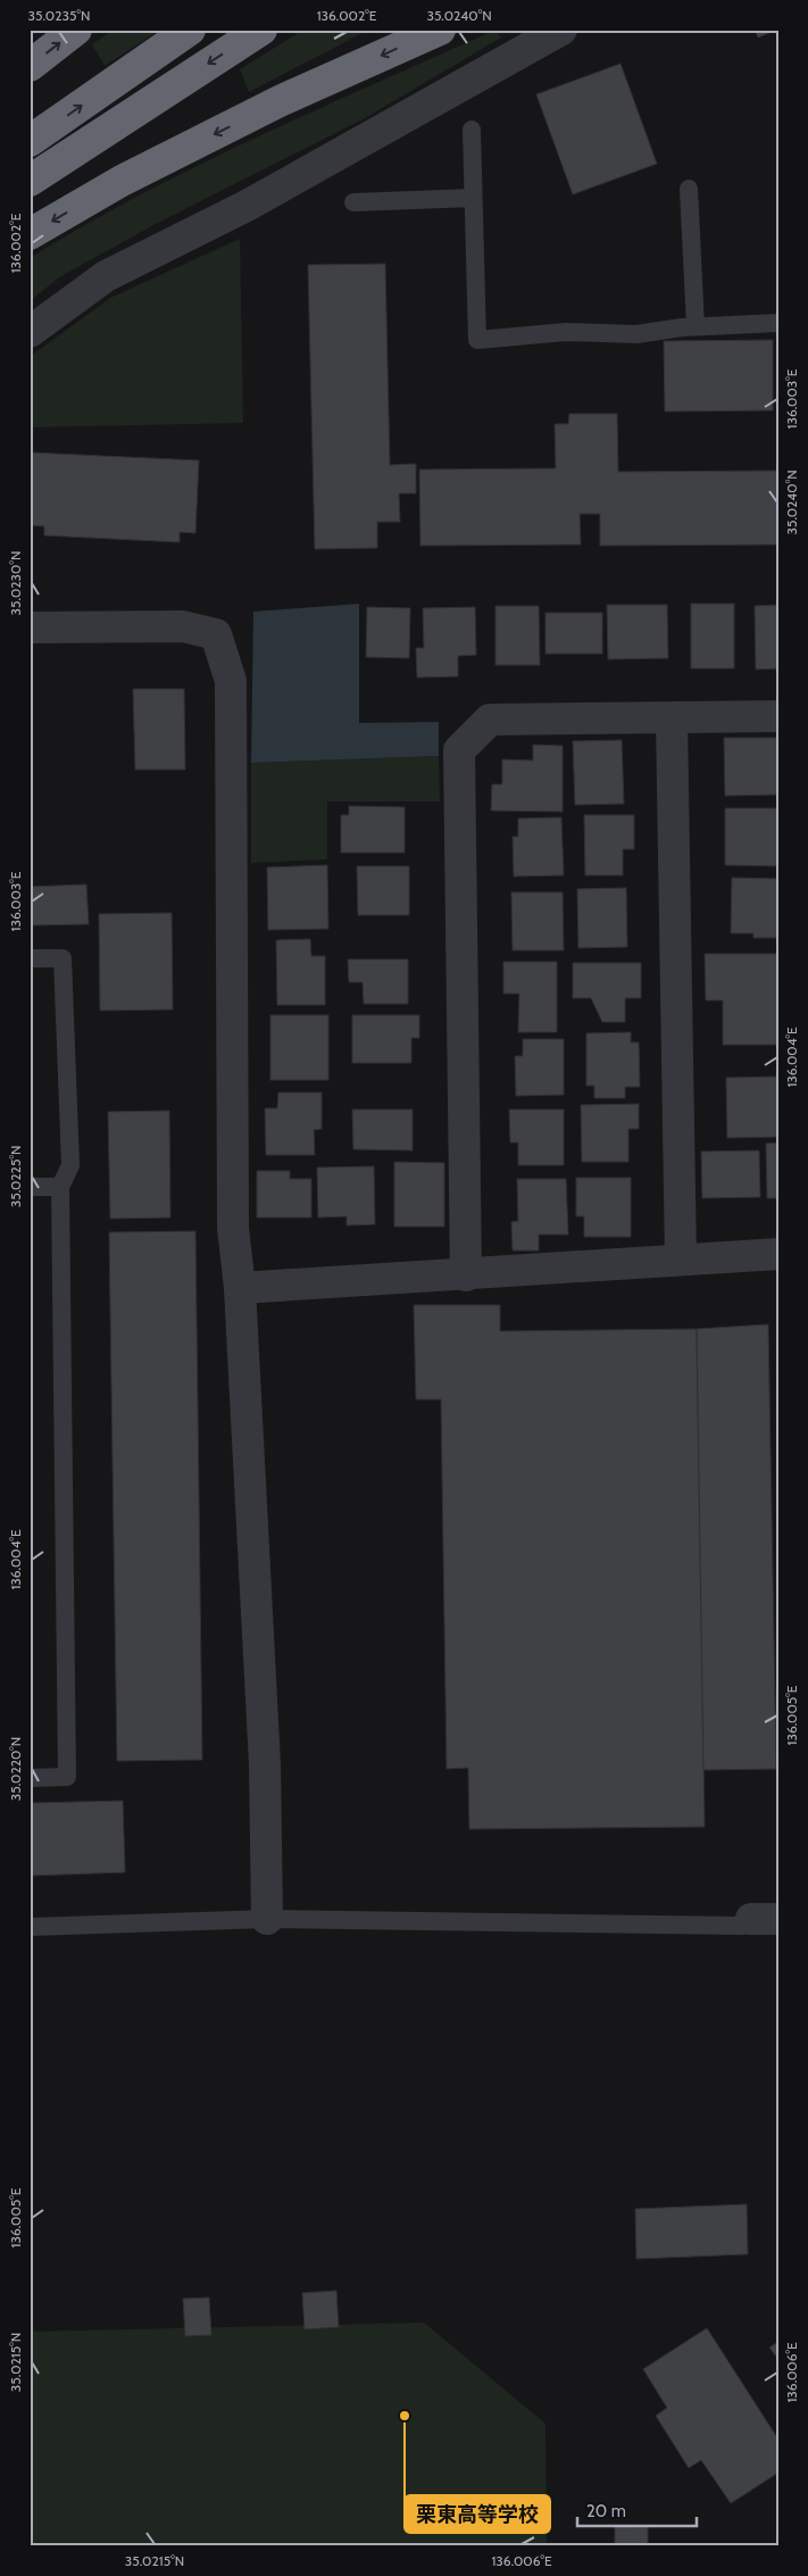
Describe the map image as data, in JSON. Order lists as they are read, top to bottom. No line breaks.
{"places":["栗東高等学校"],"scale_bar":"20 m","coordinates":["35.0235°N","136.002°E","35.0240°N","136.003°E","35.0230°N","136.004°E","35.0225°N","136.005°E","35.0220°N","35.0215°N","136.006°E"]}
